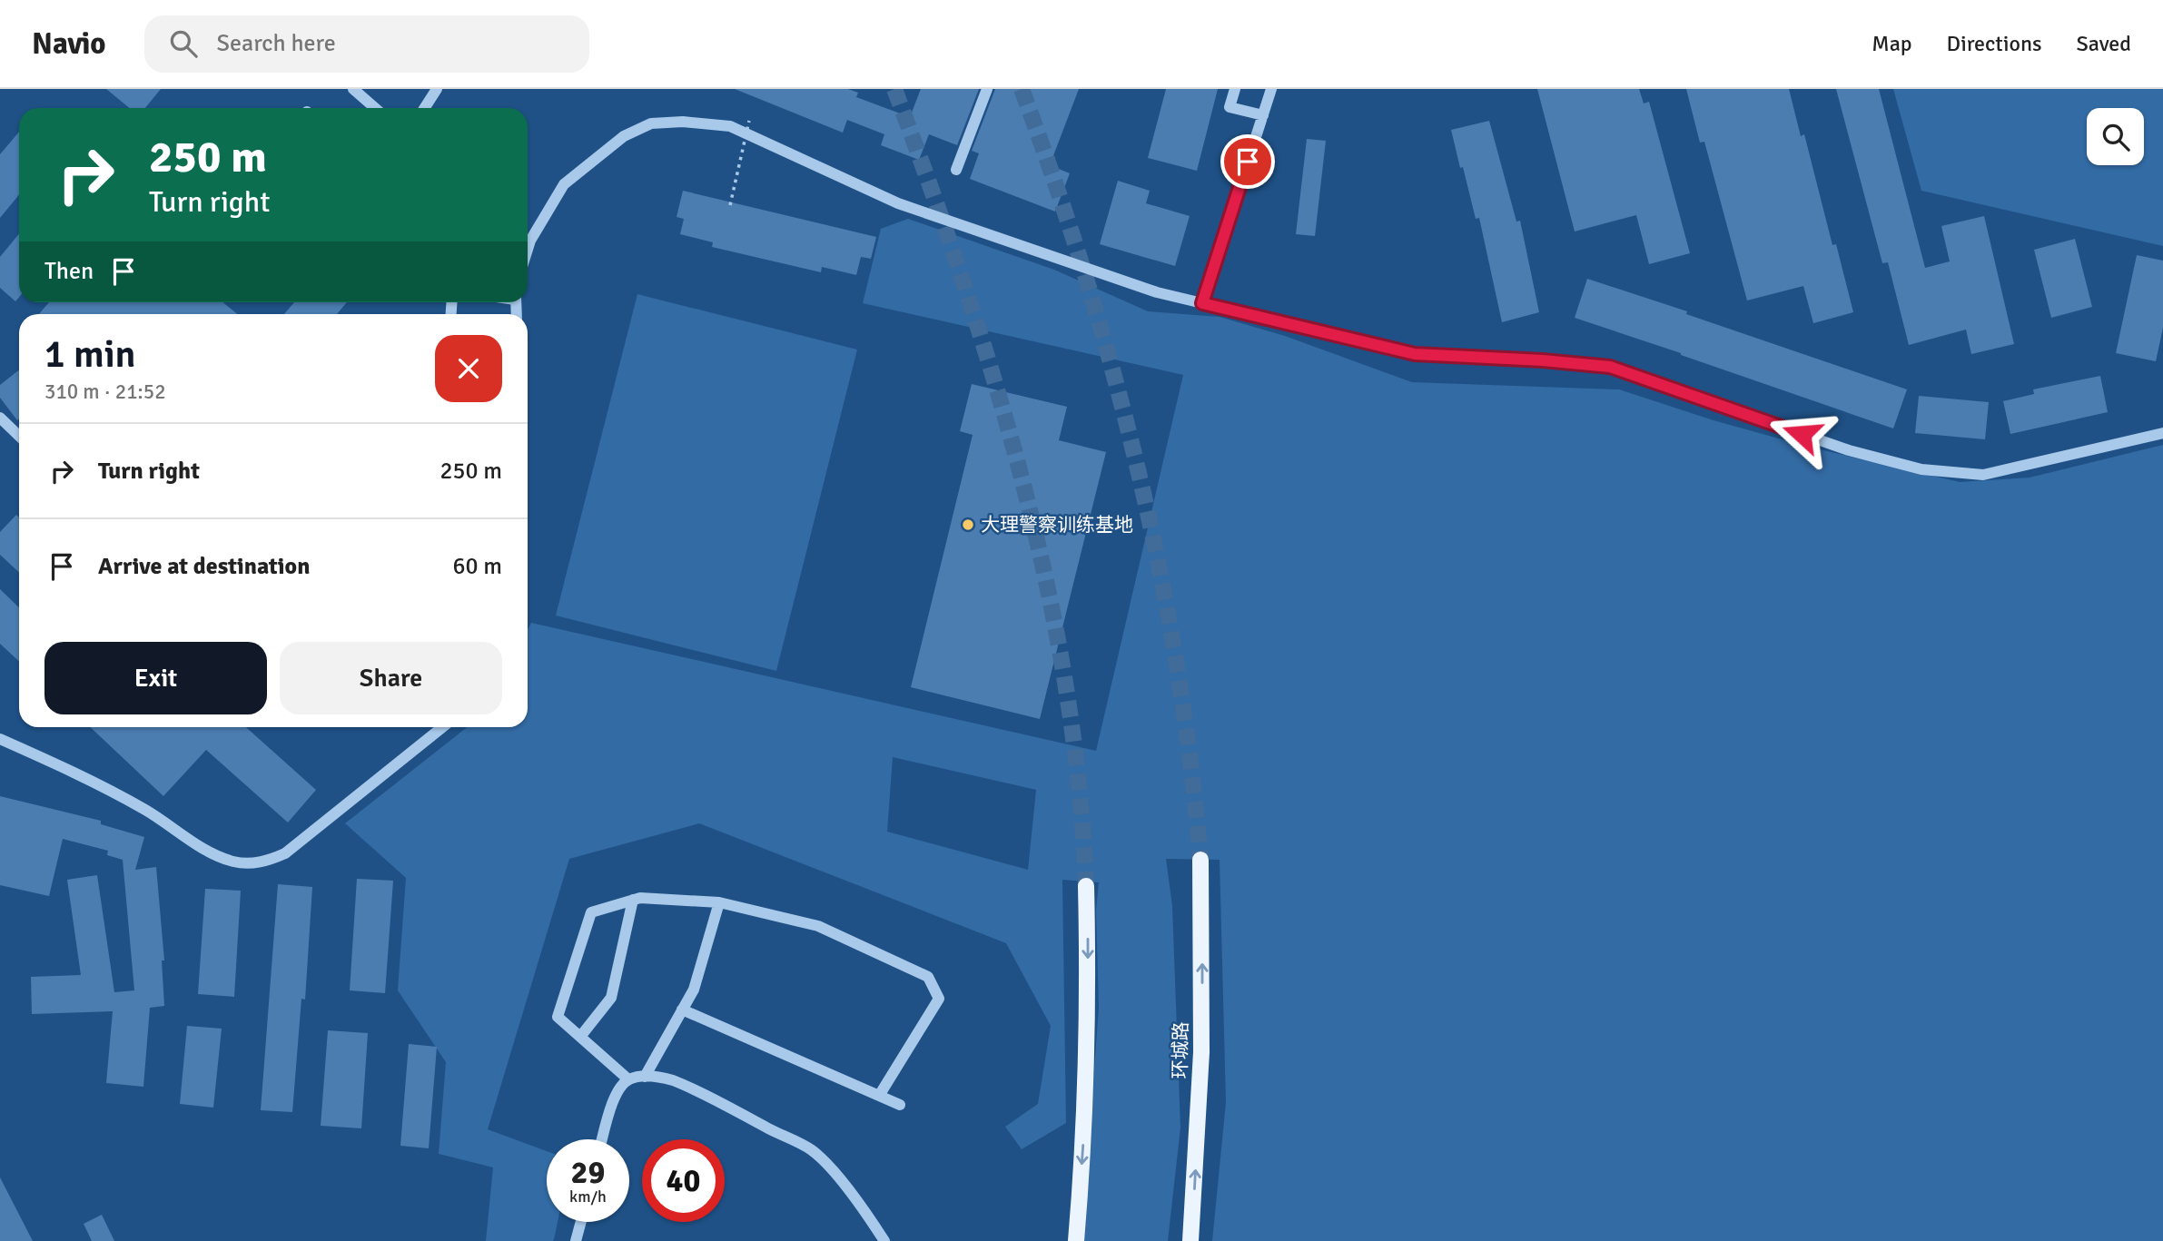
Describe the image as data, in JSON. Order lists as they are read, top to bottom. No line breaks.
{"streets":{"main road":["环城路"]},"places":["大理警察训练基地"],"page":{"header":"Navio","search":"Search here","nav":["Map","Directions","Saved"],"turn":["250 m","Turn right"],"then":"Then","heading":["1 min","310 m · 21:52"],"list":[{"name":"Turn right","value":"250 m"},{"name":"Arrive at destination","value":"60 m"}],"buttons":["Exit","Share"],"speed":"29 km/h","limit":"40"}}
